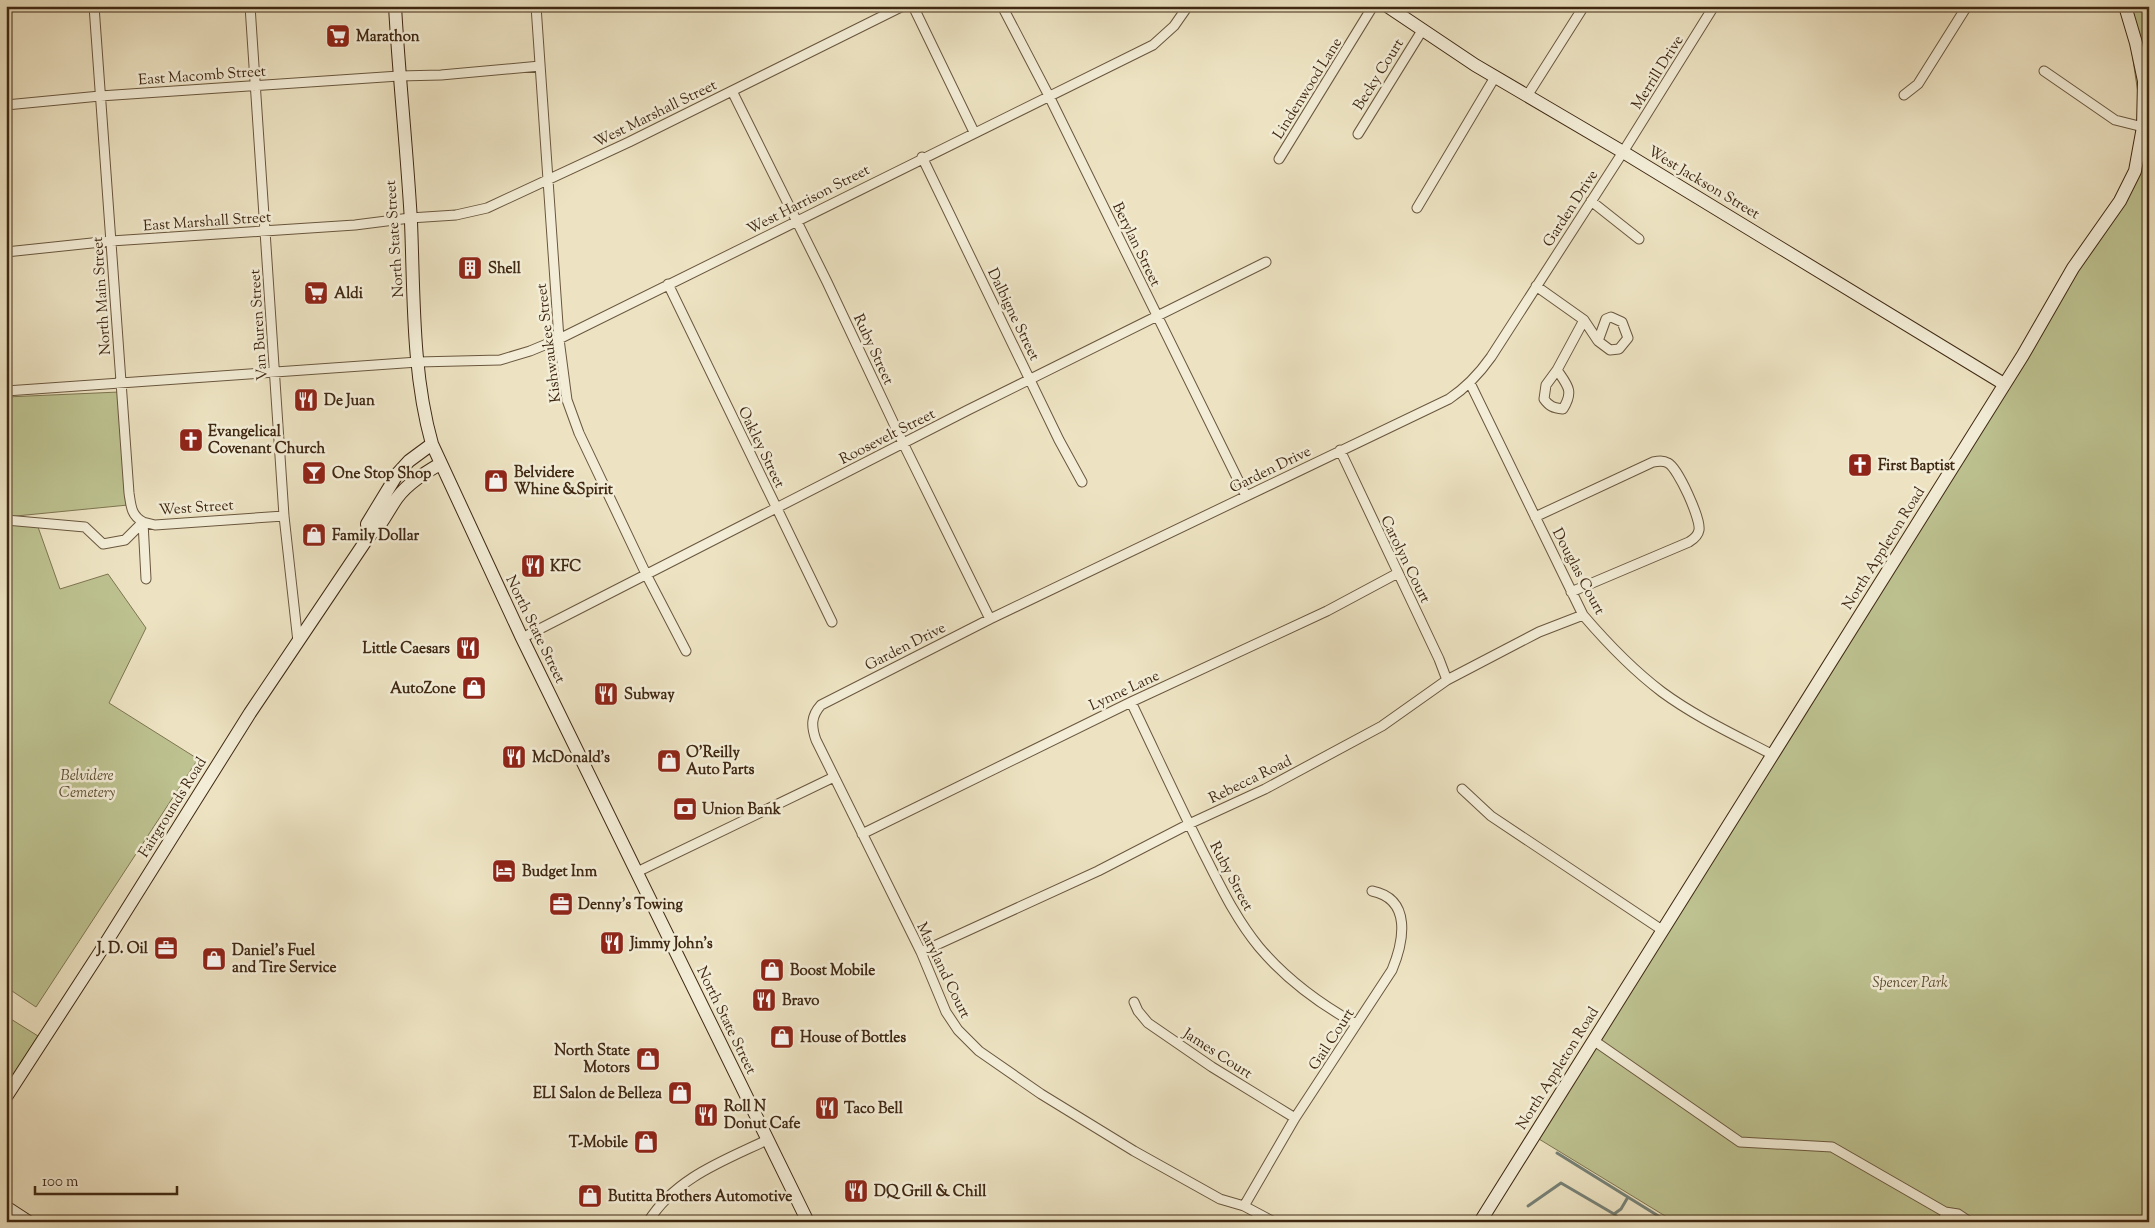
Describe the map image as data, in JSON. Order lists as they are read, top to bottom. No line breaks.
{"streets":{"main road":["West Jackson Street","North State Street","North Appleton Road","Fairgrounds Road"],"street":["Merrill Drive","Becky Court","East Macomb Street","Lindenwood Lane","West Marshall Street","West Harrison Street","Garden Drive","East Marshall Street","Berylan Street","North Main Street","Dalbigne Street","Van Buren Street","Kishwaukee Street","Ruby Street","Roosevelt Street","Oakley Street","West Street","Carolyn Court","Douglas Court","Lynne Lane","Rebecca Road","Maryland Court","Gail Court","James Court"]},"crossings":[["Merrill Drive","West Jackson Street"],["Merrill Drive","Garden Drive"],["Becky Court","West Jackson Street"],["East Macomb Street","North State Street"],["East Macomb Street","North Main Street"],["East Macomb Street","Van Buren Street"],["East Macomb Street","Kishwaukee Street"],["West Marshall Street","East Marshall Street"],["West Marshall Street","North State Street"],["West Marshall Street","Kishwaukee Street"],["West Marshall Street","Ruby Street"],["West Jackson Street","Garden Drive"],["West Jackson Street","North Appleton Road"],["West Harrison Street","North State Street"],["West Harrison Street","Berylan Street"],["West Harrison Street","North Main Street"],["West Harrison Street","Dalbigne Street"],["West Harrison Street","Van Buren Street"],["West Harrison Street","Kishwaukee Street"],["West Harrison Street","Ruby Street"],["West Harrison Street","Oakley Street"],["Garden Drive","Berylan Street"],["Garden Drive","Ruby Street"],["Garden Drive","Carolyn Court"],["Garden Drive","Douglas Court"],["Garden Drive","Maryland Court"],["East Marshall Street","North State Street"],["East Marshall Street","North Main Street"],["East Marshall Street","Van Buren Street"],["North State Street","Roosevelt Street"],["North State Street","Fairgrounds Road"],["Berylan Street","Roosevelt Street"],["North Main Street","West Street"],["Dalbigne Street","Roosevelt Street"],["Van Buren Street","West Street"],["Van Buren Street","Fairgrounds Road"],["Kishwaukee Street","Roosevelt Street"],["Ruby Street","Roosevelt Street"],["Ruby Street","Lynne Lane"],["Ruby Street","Rebecca Road"],["Ruby Street","Gail Court"],["Roosevelt Street","Oakley Street"],["North Appleton Road","Douglas Court"],["Carolyn Court","Lynne Lane"],["Carolyn Court","Rebecca Road"],["Douglas Court","Rebecca Road"],["Lynne Lane","Maryland Court"],["Rebecca Road","Maryland Court"],["Maryland Court","Gail Court"],["Gail Court","James Court"]],"parks":["Belvidere Cemetery","Spencer Park"],"places":{"supermarket":["Marathon","Aldi"],"building":["Shell"],"restaurant":["De Juan","KFC","Little Caesars","Subway","McDonald's","Jimmy John's","Bravo","Taco Bell","Roll N Donut Cafe","DQ Grill & Chill"],"church":["Evangelical Covenant Church","First Baptist"],"bar":["One Stop Shop"],"shop":["Belvidere Whine &Spirit","Family Dollar","AutoZone","O'Reilly Auto Parts","Daniel's Fuel and Tire Service","Boost Mobile","House of Bottles","North State Motors","ELI Salon de Belleza","T-Mobile","Butitta Brothers Automotive"],"bank":["Union Bank"],"hotel":["Budget Inm"],"office":["Denny's Towing","J. D. Oil"]},"scale_bar":"100 m"}
